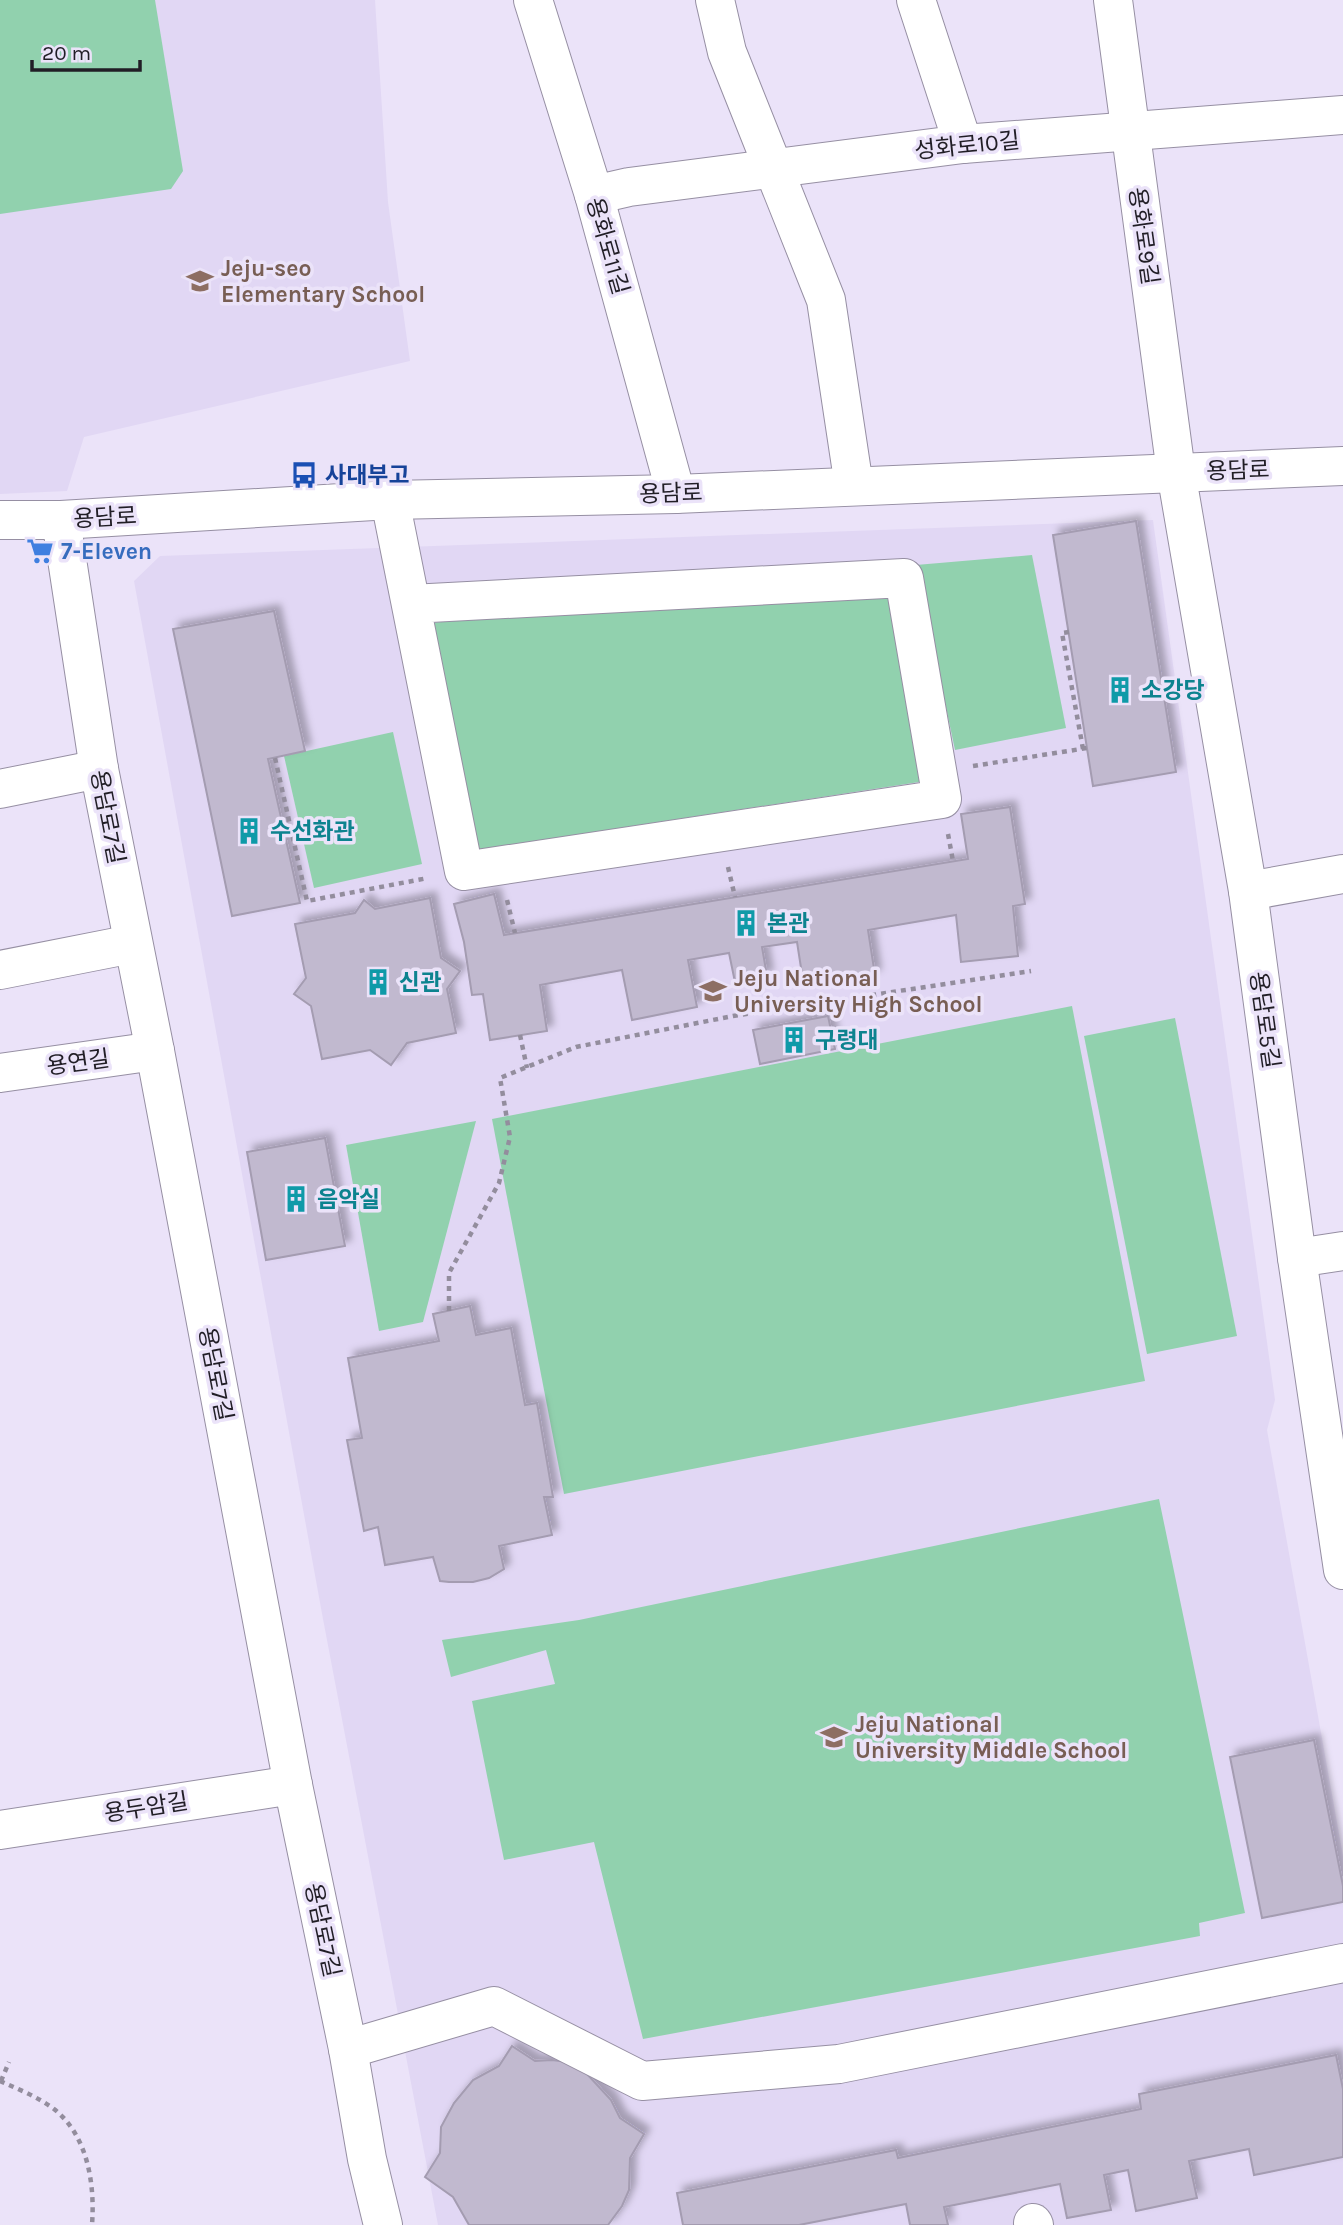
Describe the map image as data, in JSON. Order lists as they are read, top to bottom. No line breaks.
{"streets":{"street":["성화로10길","용화로9길","용화로11길","용담로","용담로7길","용담로5길","용연길","용두암길"]},"crossings":[["성화로10길","용화로9길"],["성화로10길","용화로11길"],["용화로9길","용담로"],["용화로9길","용담로5길"],["용화로11길","용담로"],["용담로","용담로7길"],["용담로","용담로5길"],["용담로7길","용연길"],["용담로7길","용두암길"]],"places":{"school or university":["Jeju-seo Elementary School","Jeju National University High School","Jeju National University Middle School"],"bus stop":["사대부고"],"supermarket":["7-Eleven"],"building":["소강당","수선화관","본관","신관","구령대","음악실"]},"scale_bar":"20 m"}
